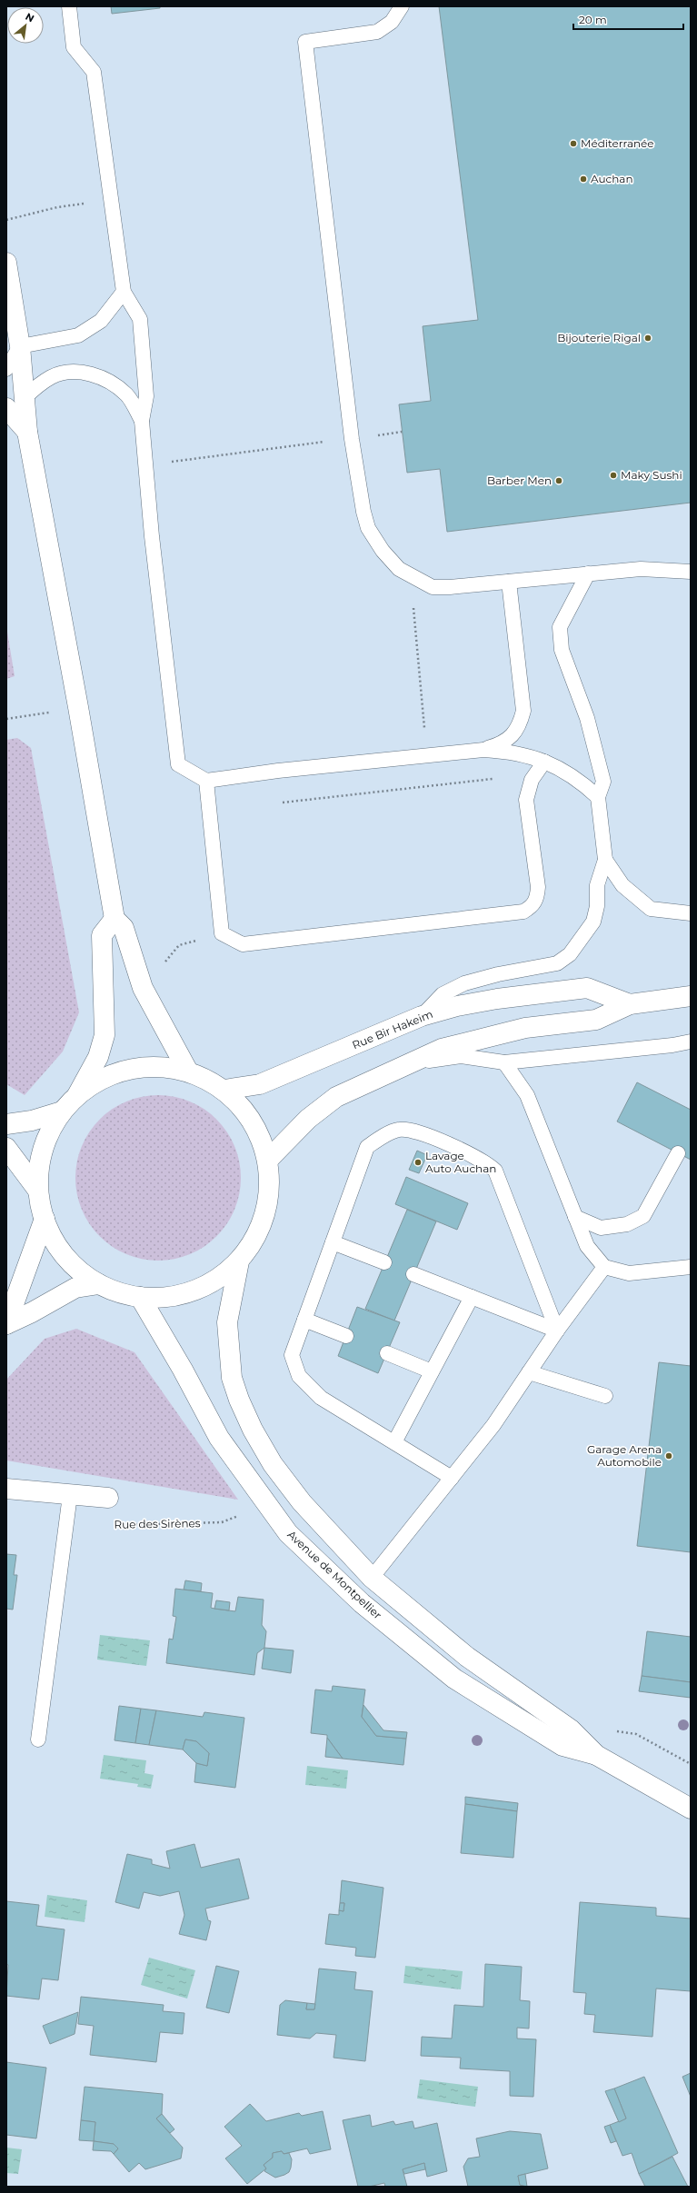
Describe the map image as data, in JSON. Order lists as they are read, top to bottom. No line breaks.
{"streets":{"main road":["Rue Bir Hakeim","Avenue de Montpellier"],"path":["Rue des Sirènes"]},"crossings":[["Rue des Sirènes","Avenue de Montpellier"]],"places":["Méditerranée","Auchan","Bijouterie Rigal","Maky Sushi","Barber Men","Lavage Auto Auchan","Garage Arena Automobile"],"scale_bar":"20 m","north":"top right"}
